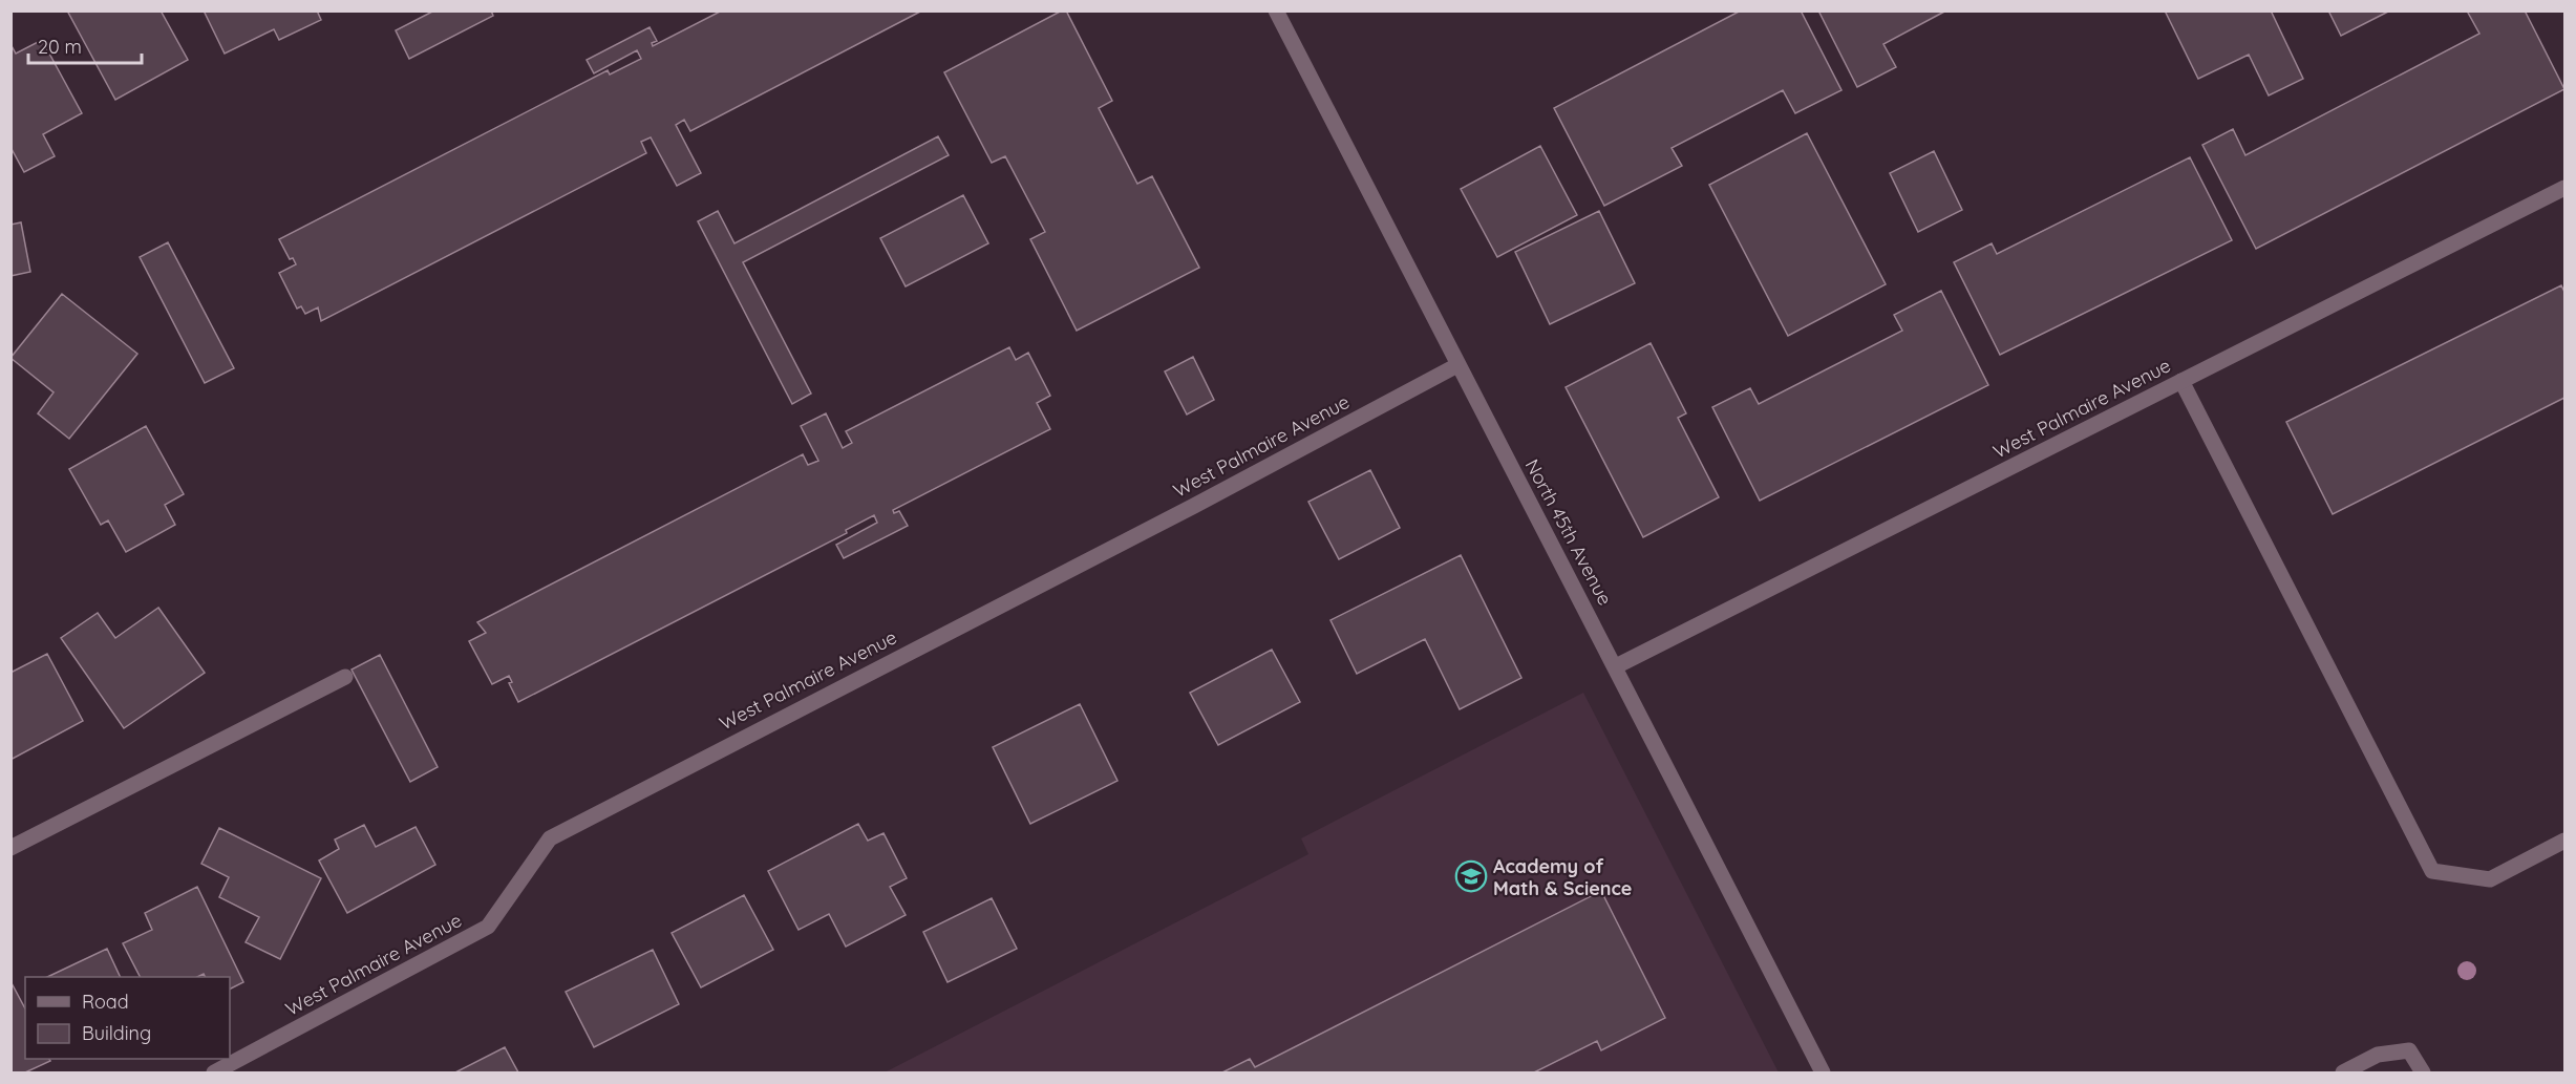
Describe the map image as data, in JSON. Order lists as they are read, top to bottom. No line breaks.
{"streets":{"street":["West Palmaire Avenue","North 45th Avenue"]},"crossings":[["West Palmaire Avenue","North 45th Avenue"]],"places":{"school or university":["Academy of Math & Science"]},"legend":["Road","Building"],"scale_bar":"20 m"}
